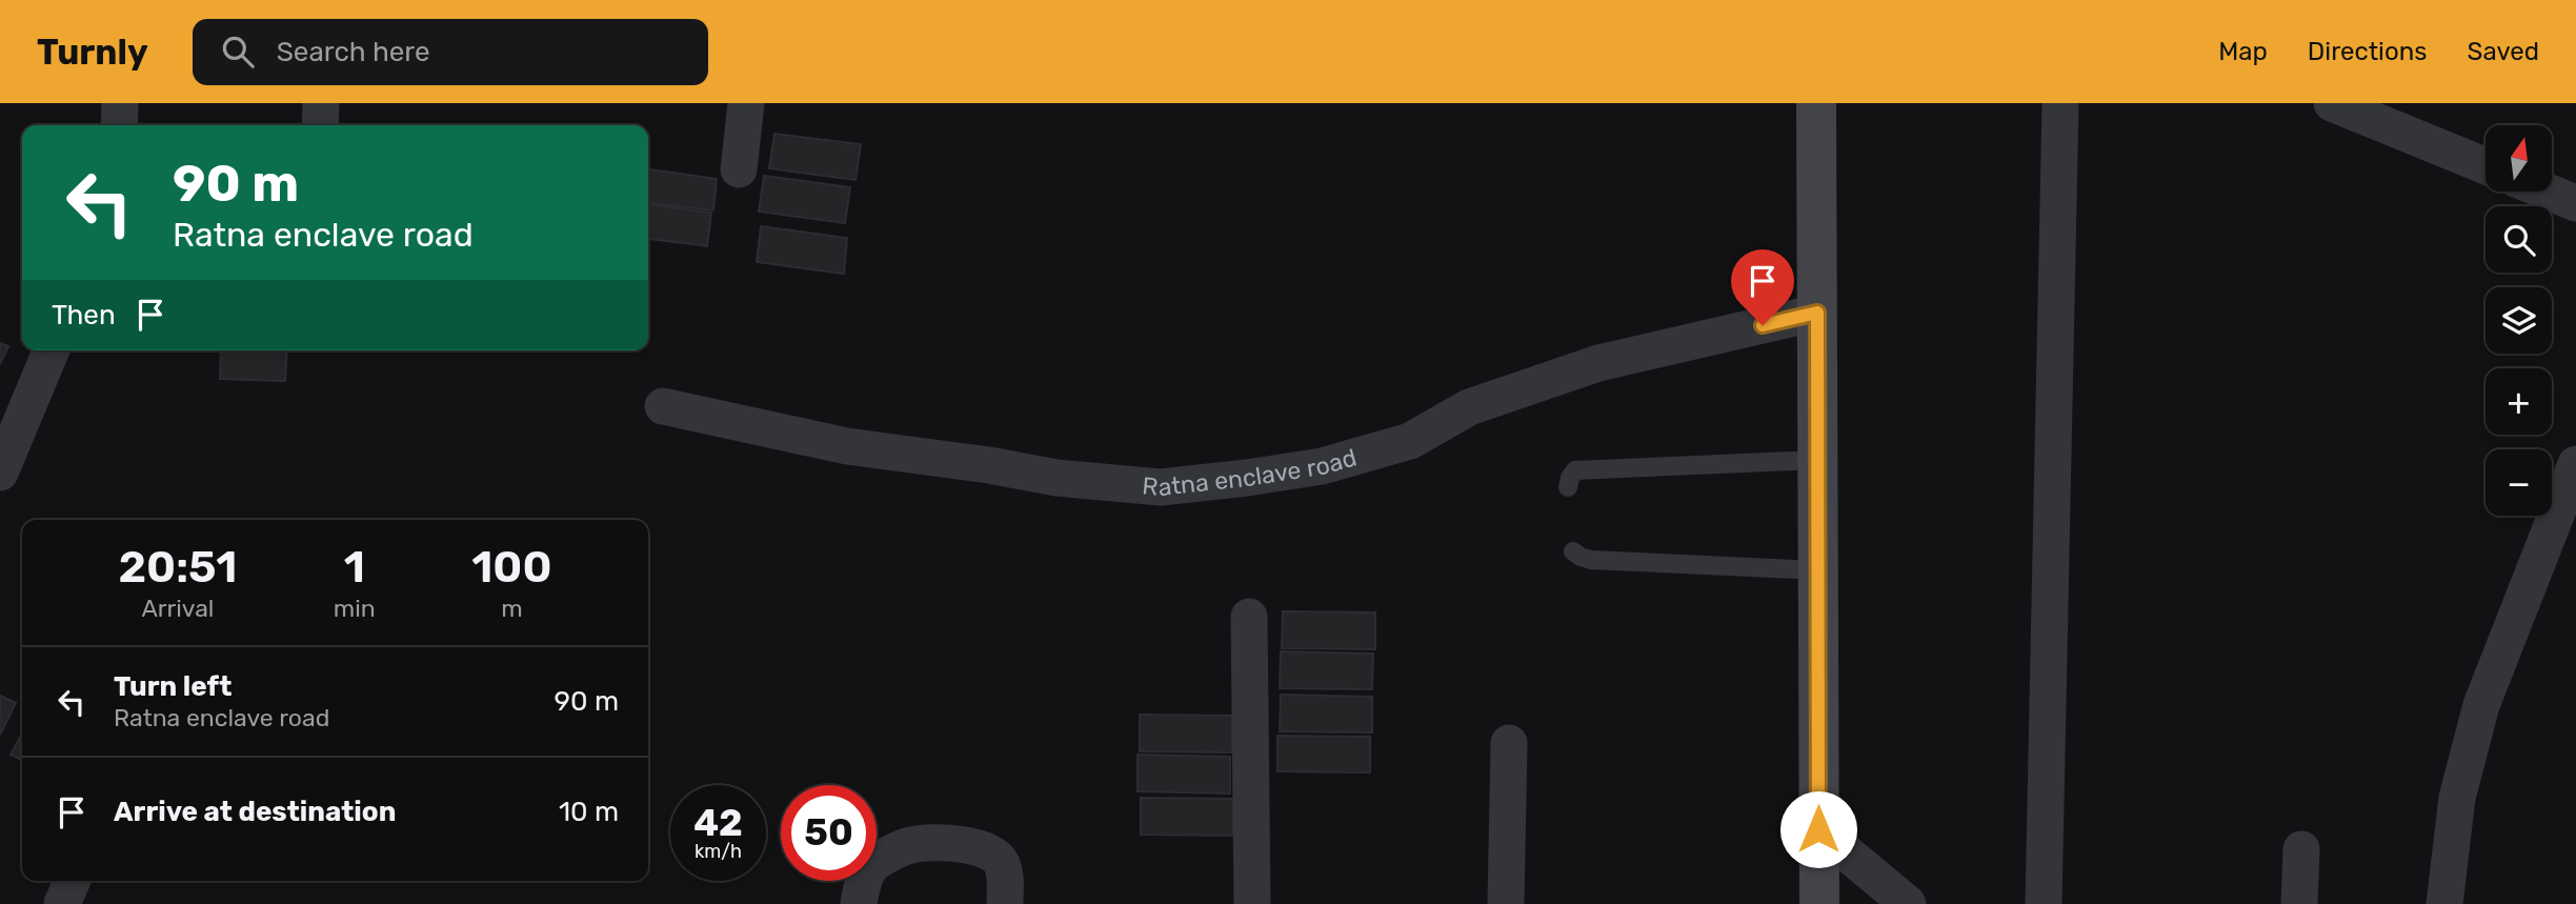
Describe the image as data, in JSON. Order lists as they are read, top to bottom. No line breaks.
{"streets":{"street":["Ratna enclave road"]},"north":"top","page":{"header":"Turnly","search":"Search here","nav":["Map","Directions","Saved"],"map_buttons":["+","−"],"turn":["90 m","Ratna enclave road"],"then":"Then","eta":["20:51","Arrival","1","min","100","m"],"list":[{"name":"Turn left","note":"Ratna enclave road","value":"90 m"},{"name":"Arrive at destination","value":"10 m"}],"speed":"42 km/h","limit":"50"}}
